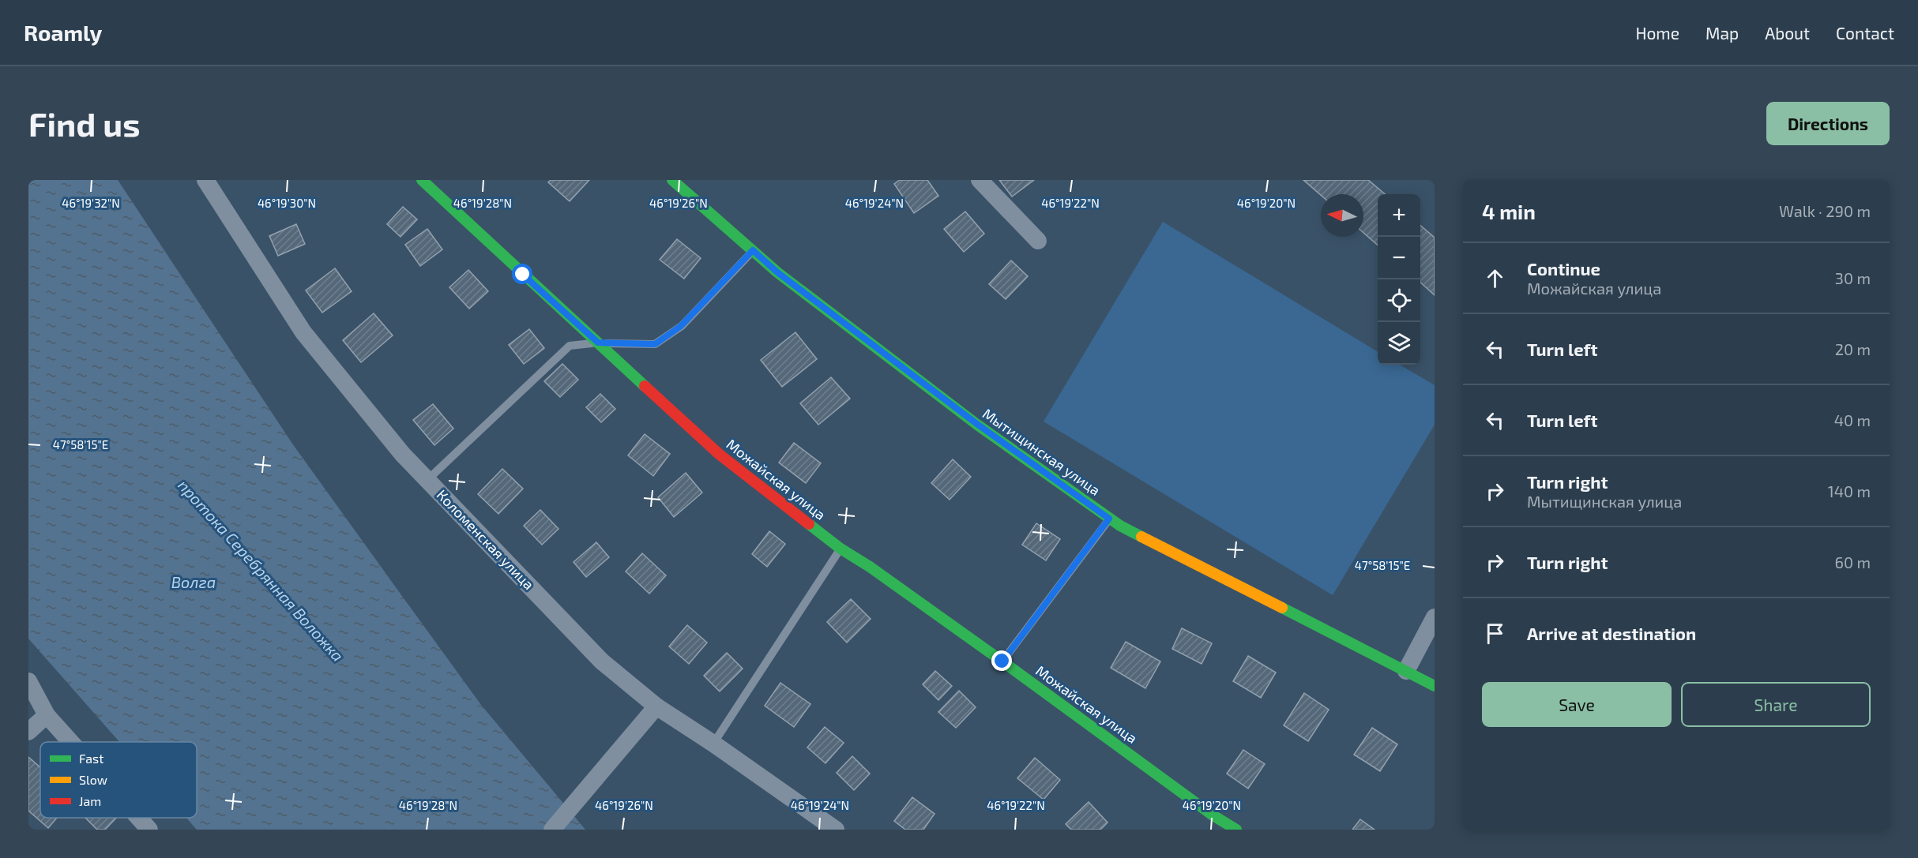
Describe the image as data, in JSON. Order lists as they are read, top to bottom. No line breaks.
{"streets":{"street":["Мытищинская улица","Можайская улица","Коломенская улица"]},"water":["протока Серебрянная Воложка","Волга"],"legend":["Fast","Slow","Jam"],"north":"left","page":{"header":"Roamly","nav":["Home","Map","About","Contact"],"buttons":["Directions",["Save","Share"]],"title":"Find us","heading":["4 min","Walk · 290 m"],"map_buttons":["+","−"],"list":[["Continue","Можайская улица","30 m"],["Turn left","20 m"],["Turn left","40 m"],["Turn right","Мытищинская улица","140 m"],["Turn right","60 m"],"Arrive at destination"]},"coordinates":["46°19'32\"N","46°19'30\"N","46°19'28\"N","46°19'26\"N","46°19'24\"N","46°19'22\"N","46°19'20\"N","47°58'15\"E"]}
